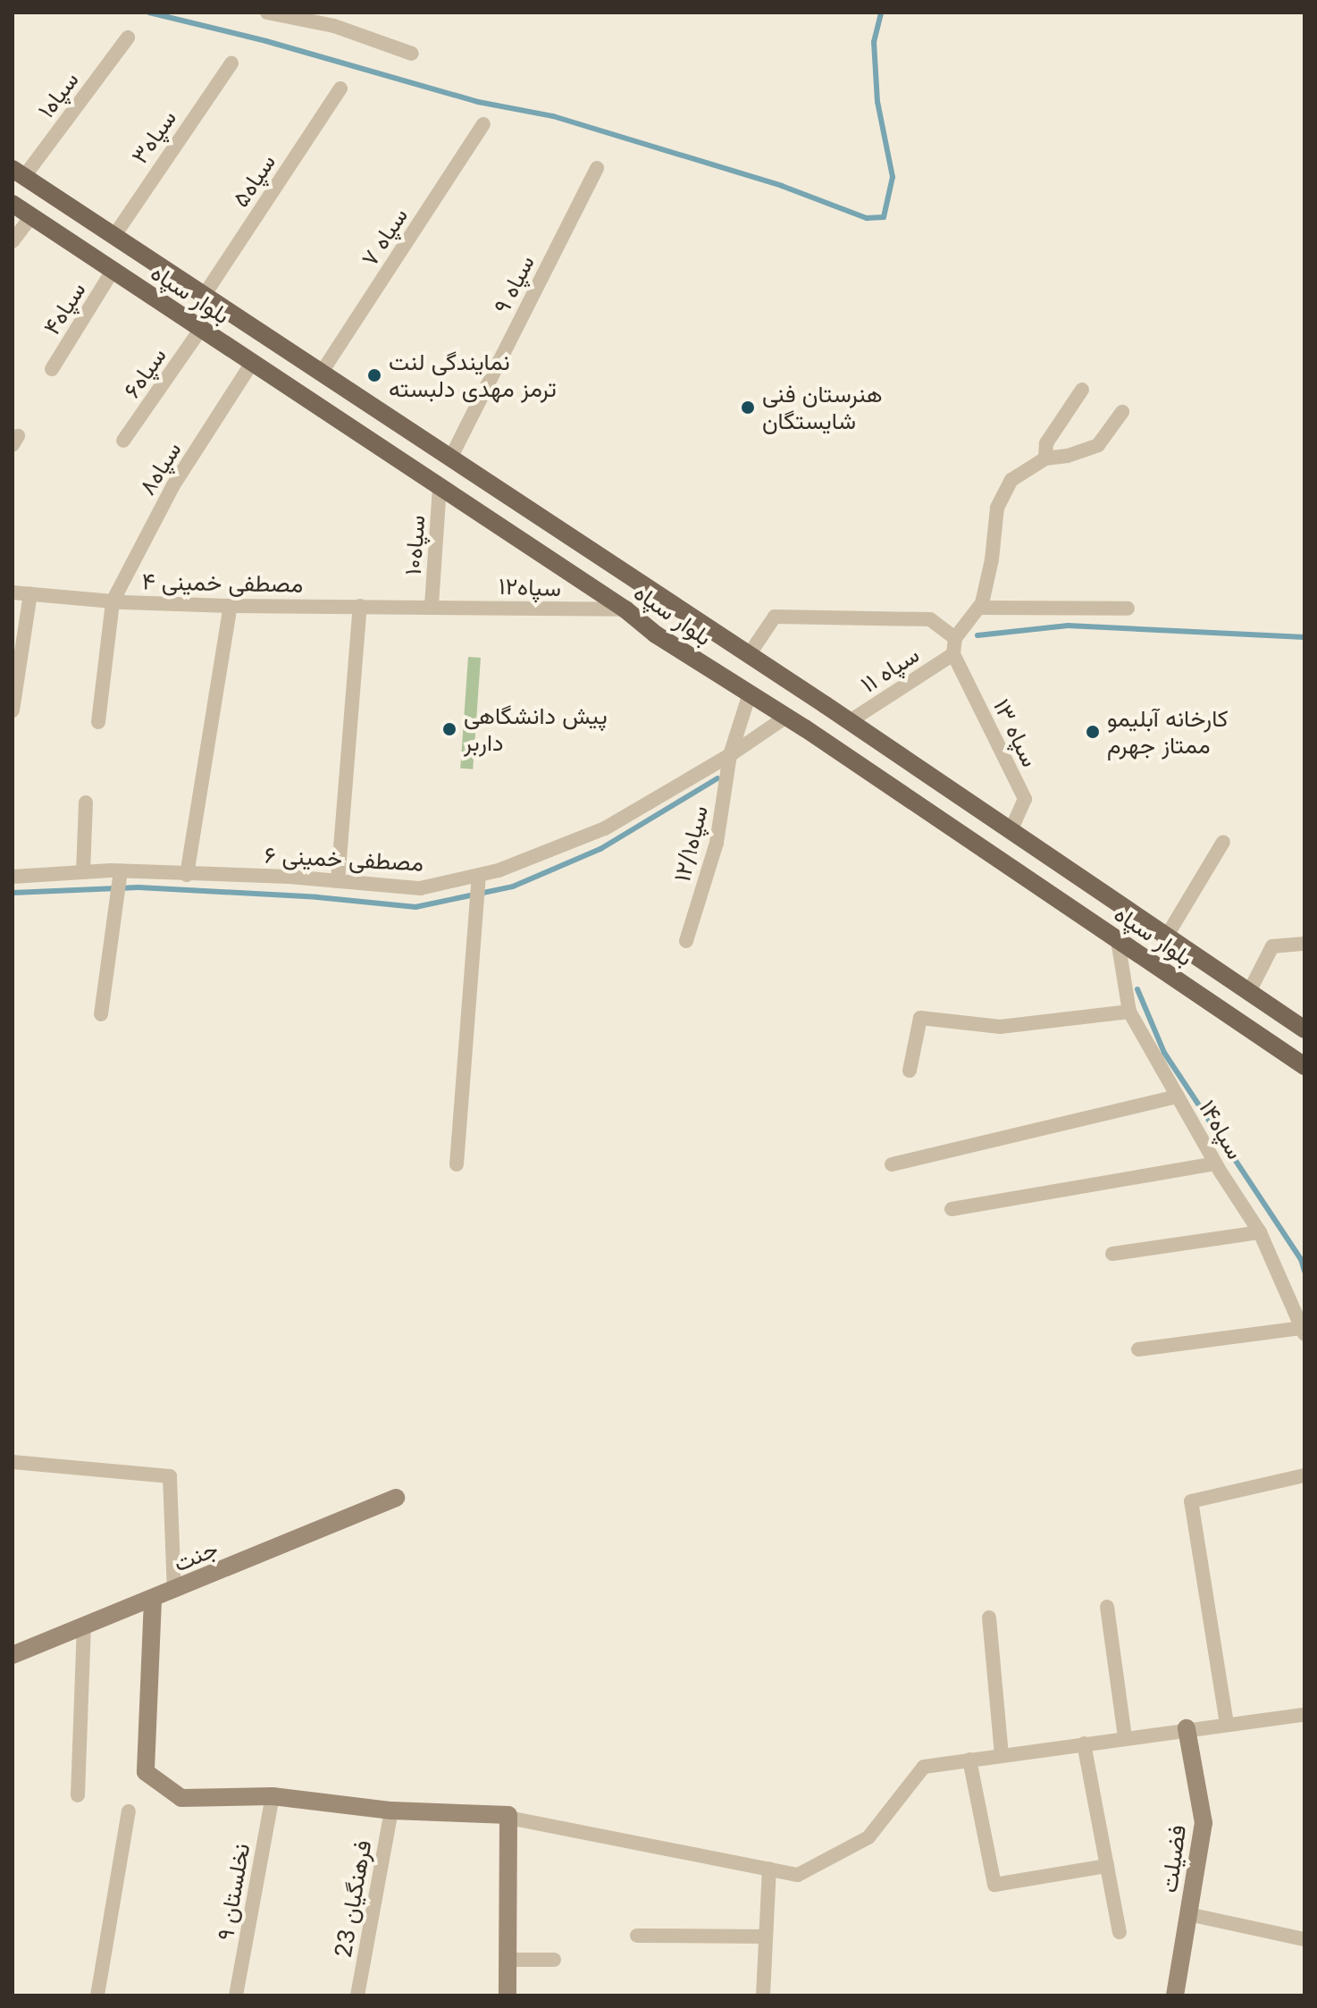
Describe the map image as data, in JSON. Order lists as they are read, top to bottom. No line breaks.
{"streets":{"main road":["بلوار سپاه"],"street":["سپاه۱","سپاه۳","سپاه۵","سپاه ۷","سپاه ۹","سپاه۴","سپاه۶","سپاه۸","سپاه۱۰","مصطفی خمینی ۴","سپاه۱۲","سپاه ۱۱","سپاه ۱۳","سپاه۱۲/۱","مصطفی خمینی ۶","سپاه۱۴","جنت","فضیلت","نخلستان ۹","فرهنگیان 23"]},"crossings":[["سپاه۱","بلوار سپاه"],["سپاه۳","بلوار سپاه"],["سپاه۵","بلوار سپاه"],["سپاه ۷","بلوار سپاه"],["سپاه ۹","بلوار سپاه"],["بلوار سپاه","سپاه۴"],["بلوار سپاه","سپاه۶"],["بلوار سپاه","سپاه۸"],["بلوار سپاه","سپاه۱۰"],["بلوار سپاه","سپاه۱۲"],["بلوار سپاه","سپاه ۱۱"],["بلوار سپاه","سپاه ۱۳"],["بلوار سپاه","سپاه۱۲/۱"],["بلوار سپاه","سپاه۱۴"],["سپاه۸","مصطفی خمینی ۴"],["سپاه۱۰","مصطفی خمینی ۴"],["سپاه۱۰","سپاه۱۲"],["مصطفی خمینی ۴","سپاه۱۲"],["سپاه ۱۱","سپاه ۱۳"],["سپاه۱۲/۱","مصطفی خمینی ۶"]],"places":["نمایندگی لنت ترمز مهدی دلبسته","هنرستان فنی شایستگان","پیش دانشگاهی داربر","کارخانه آبلیمو ممتاز جهرم"]}
